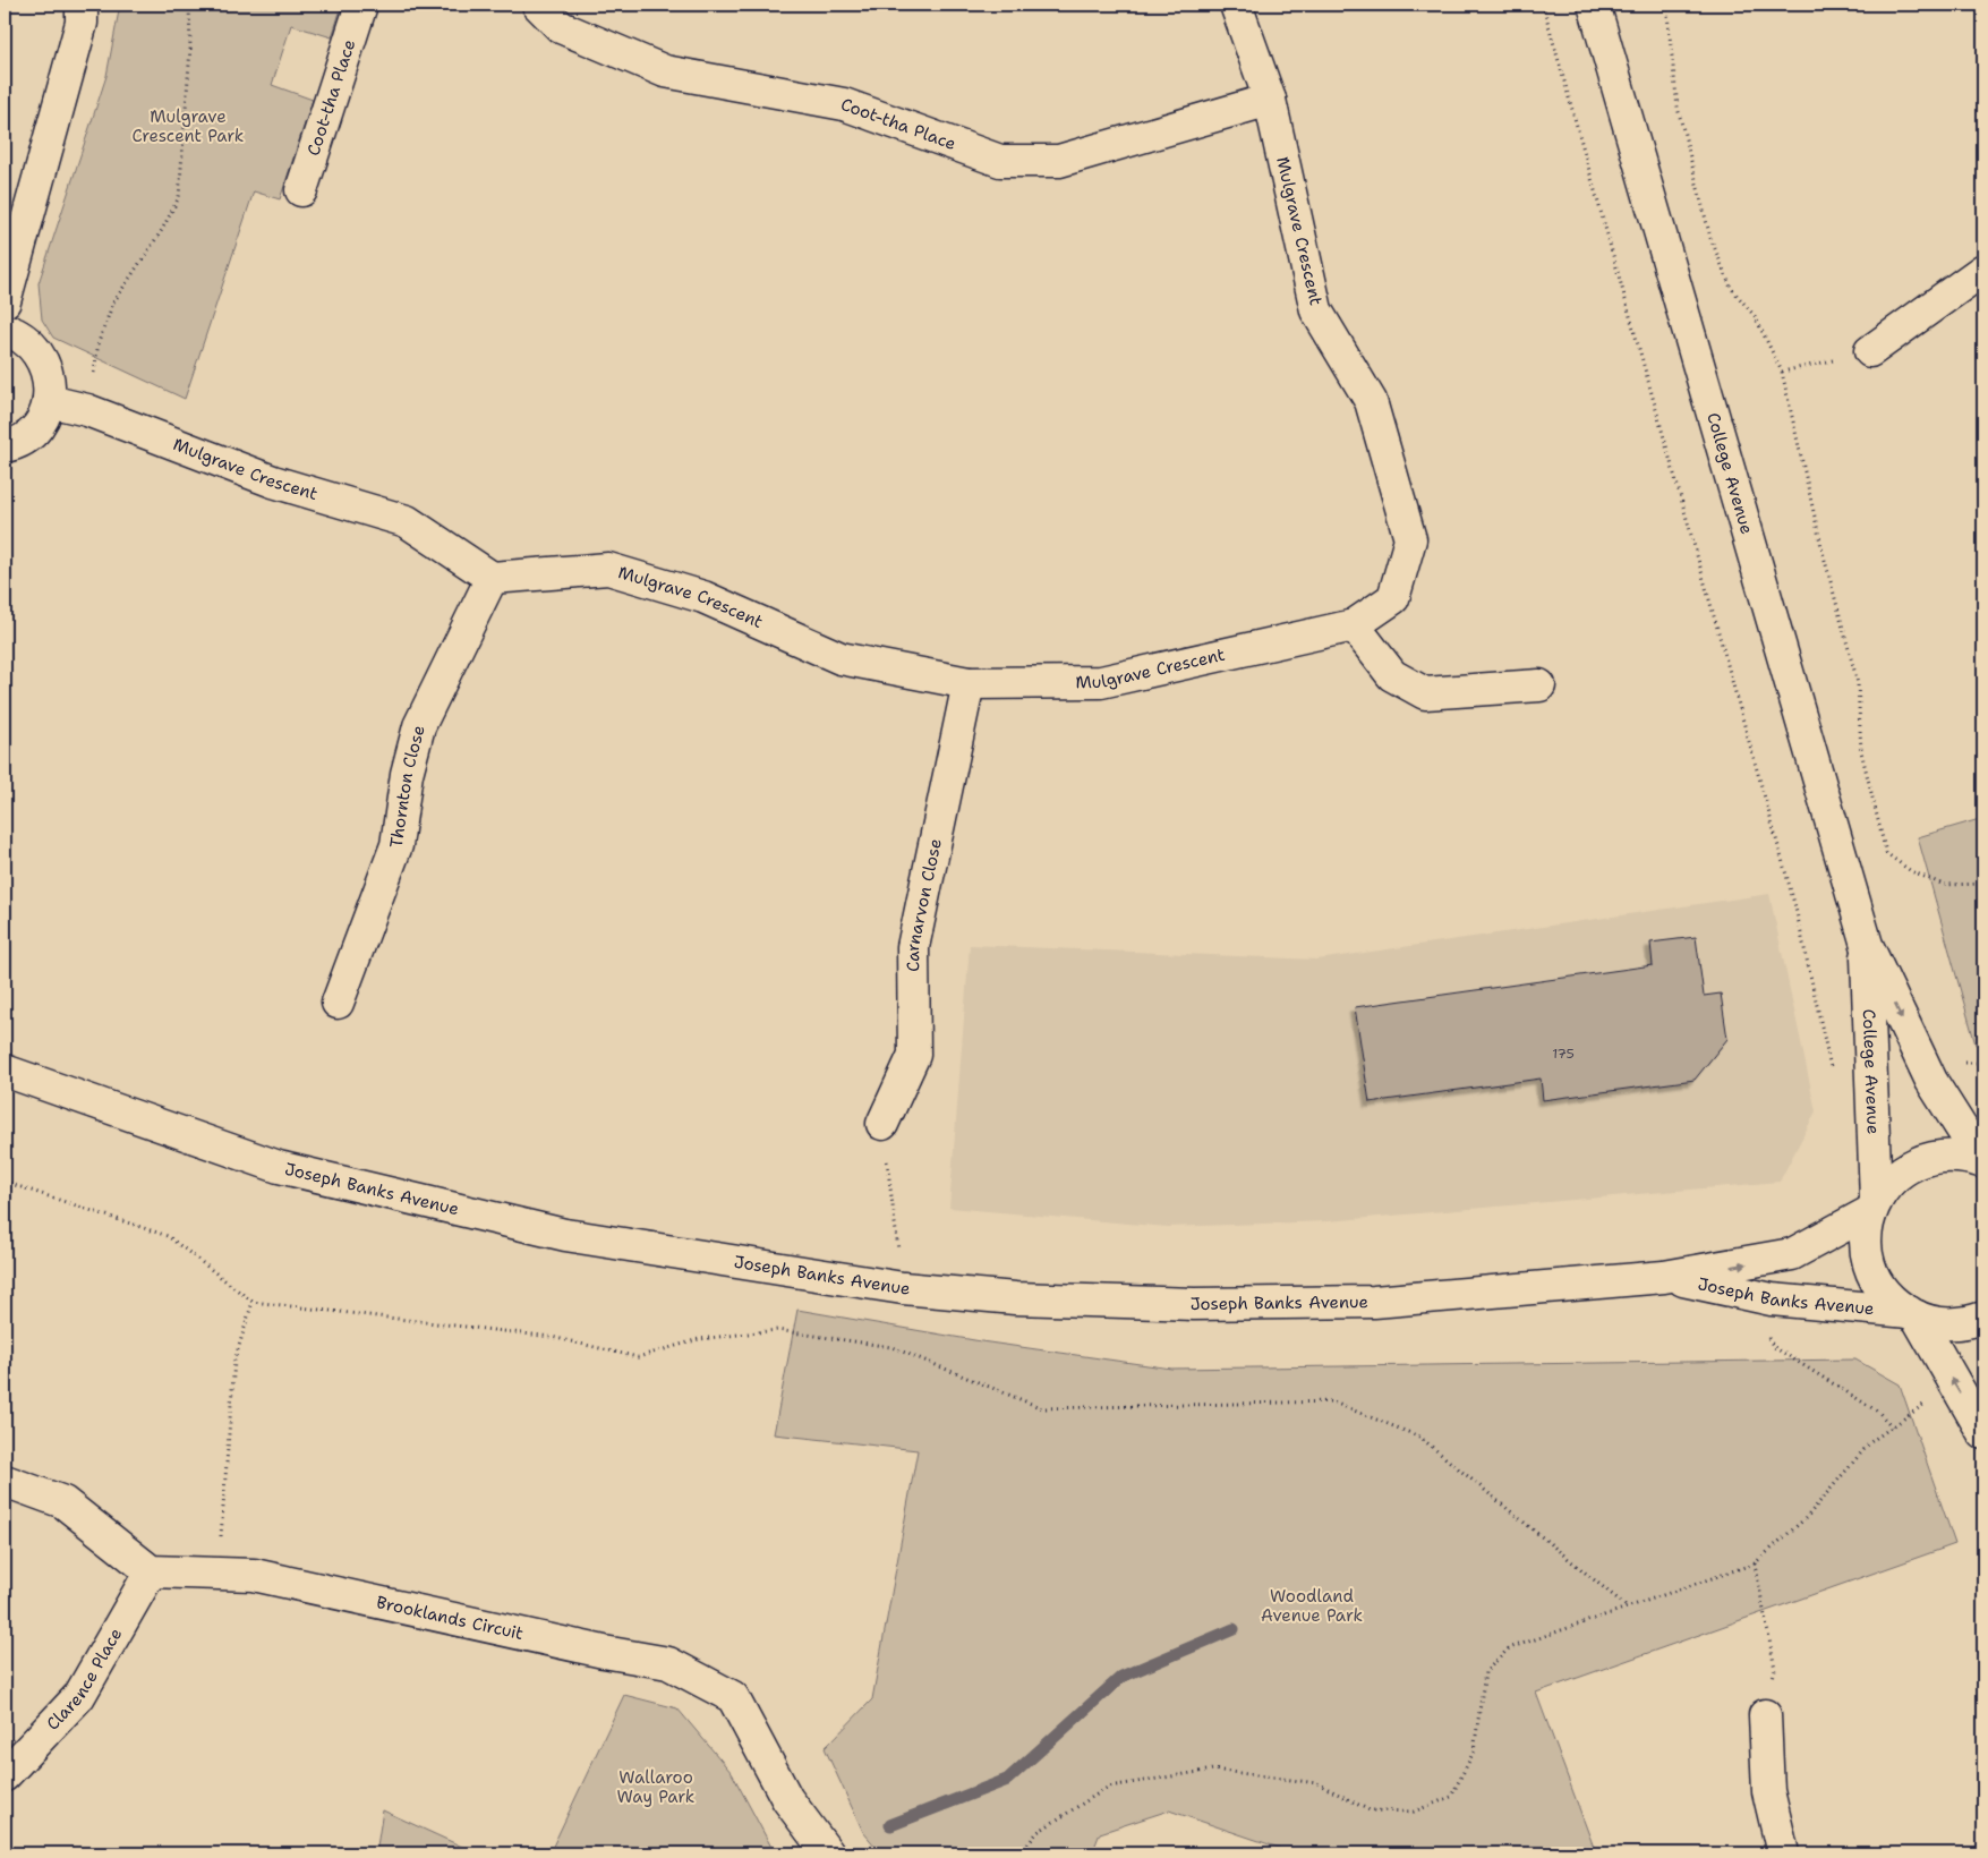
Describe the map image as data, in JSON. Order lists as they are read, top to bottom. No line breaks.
{"streets":{"street":["Coot-tha Place","Mulgrave Crescent","College Avenue","Thornton Close","Carnarvon Close","Joseph Banks Avenue","Brooklands Circuit","Clarence Place"]},"crossings":[["Coot-tha Place","Mulgrave Crescent"],["Mulgrave Crescent","Thornton Close"],["Mulgrave Crescent","Carnarvon Close"],["College Avenue","Joseph Banks Avenue"],["Brooklands Circuit","Clarence Place"]],"parks":["Mulgrave Crescent Park","Woodland Avenue Park","Wallaroo Way Park"],"house_numbers":["175"]}
